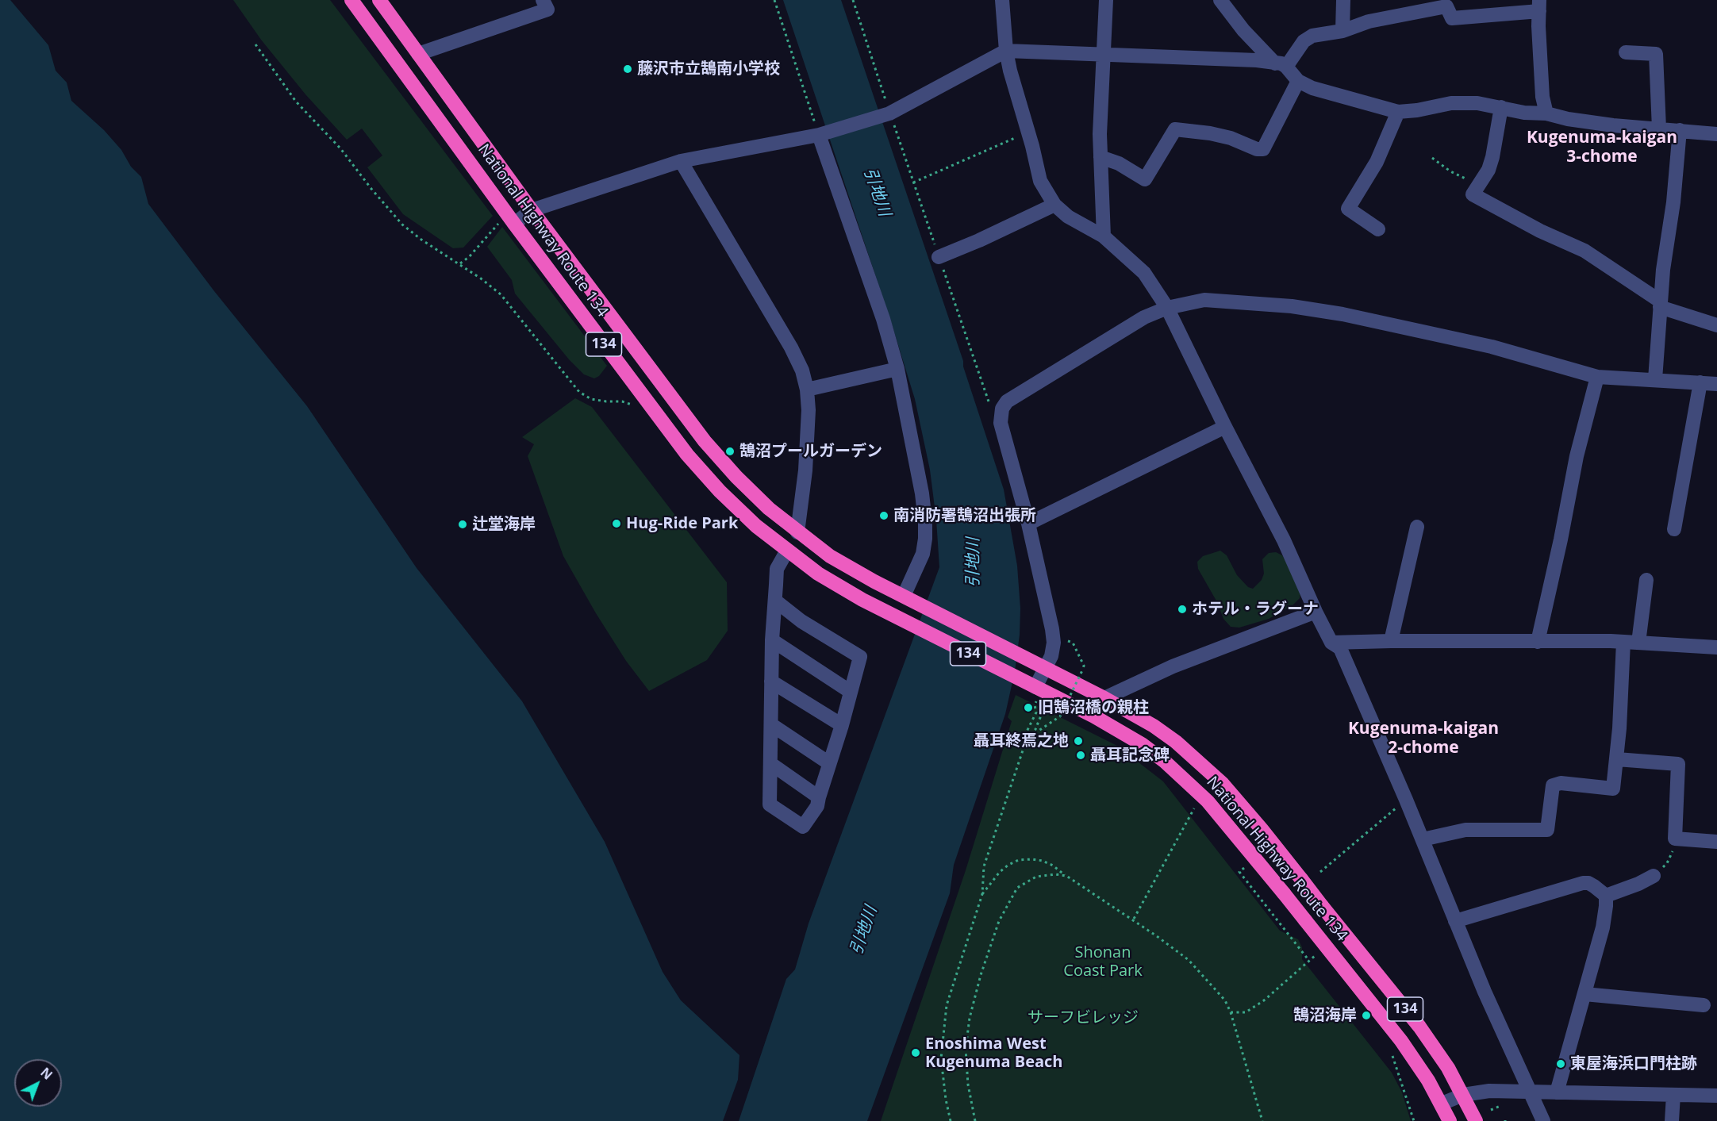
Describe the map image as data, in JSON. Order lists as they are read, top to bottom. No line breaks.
{"streets":{"highway":["National Highway Route 134","134"]},"districts":["Kugenuma-kaigan 3-chome","Kugenuma-kaigan 2-chome"],"water":["引地川"],"parks":["Shonan Coast Park","サーフビレッジ"],"places":["藤沢市立鵠南小学校","鵠沼プールガーデン","南消防署鵠沼出張所","Hug-Ride Park","辻堂海岸","ホテル・ラグーナ","旧鵠沼橋の親柱","聶耳終焉之地","聶耳記念碑","鵠沼海岸","Enoshima West Kugenuma Beach","東屋海浜口門柱跡"],"north":"top right"}
